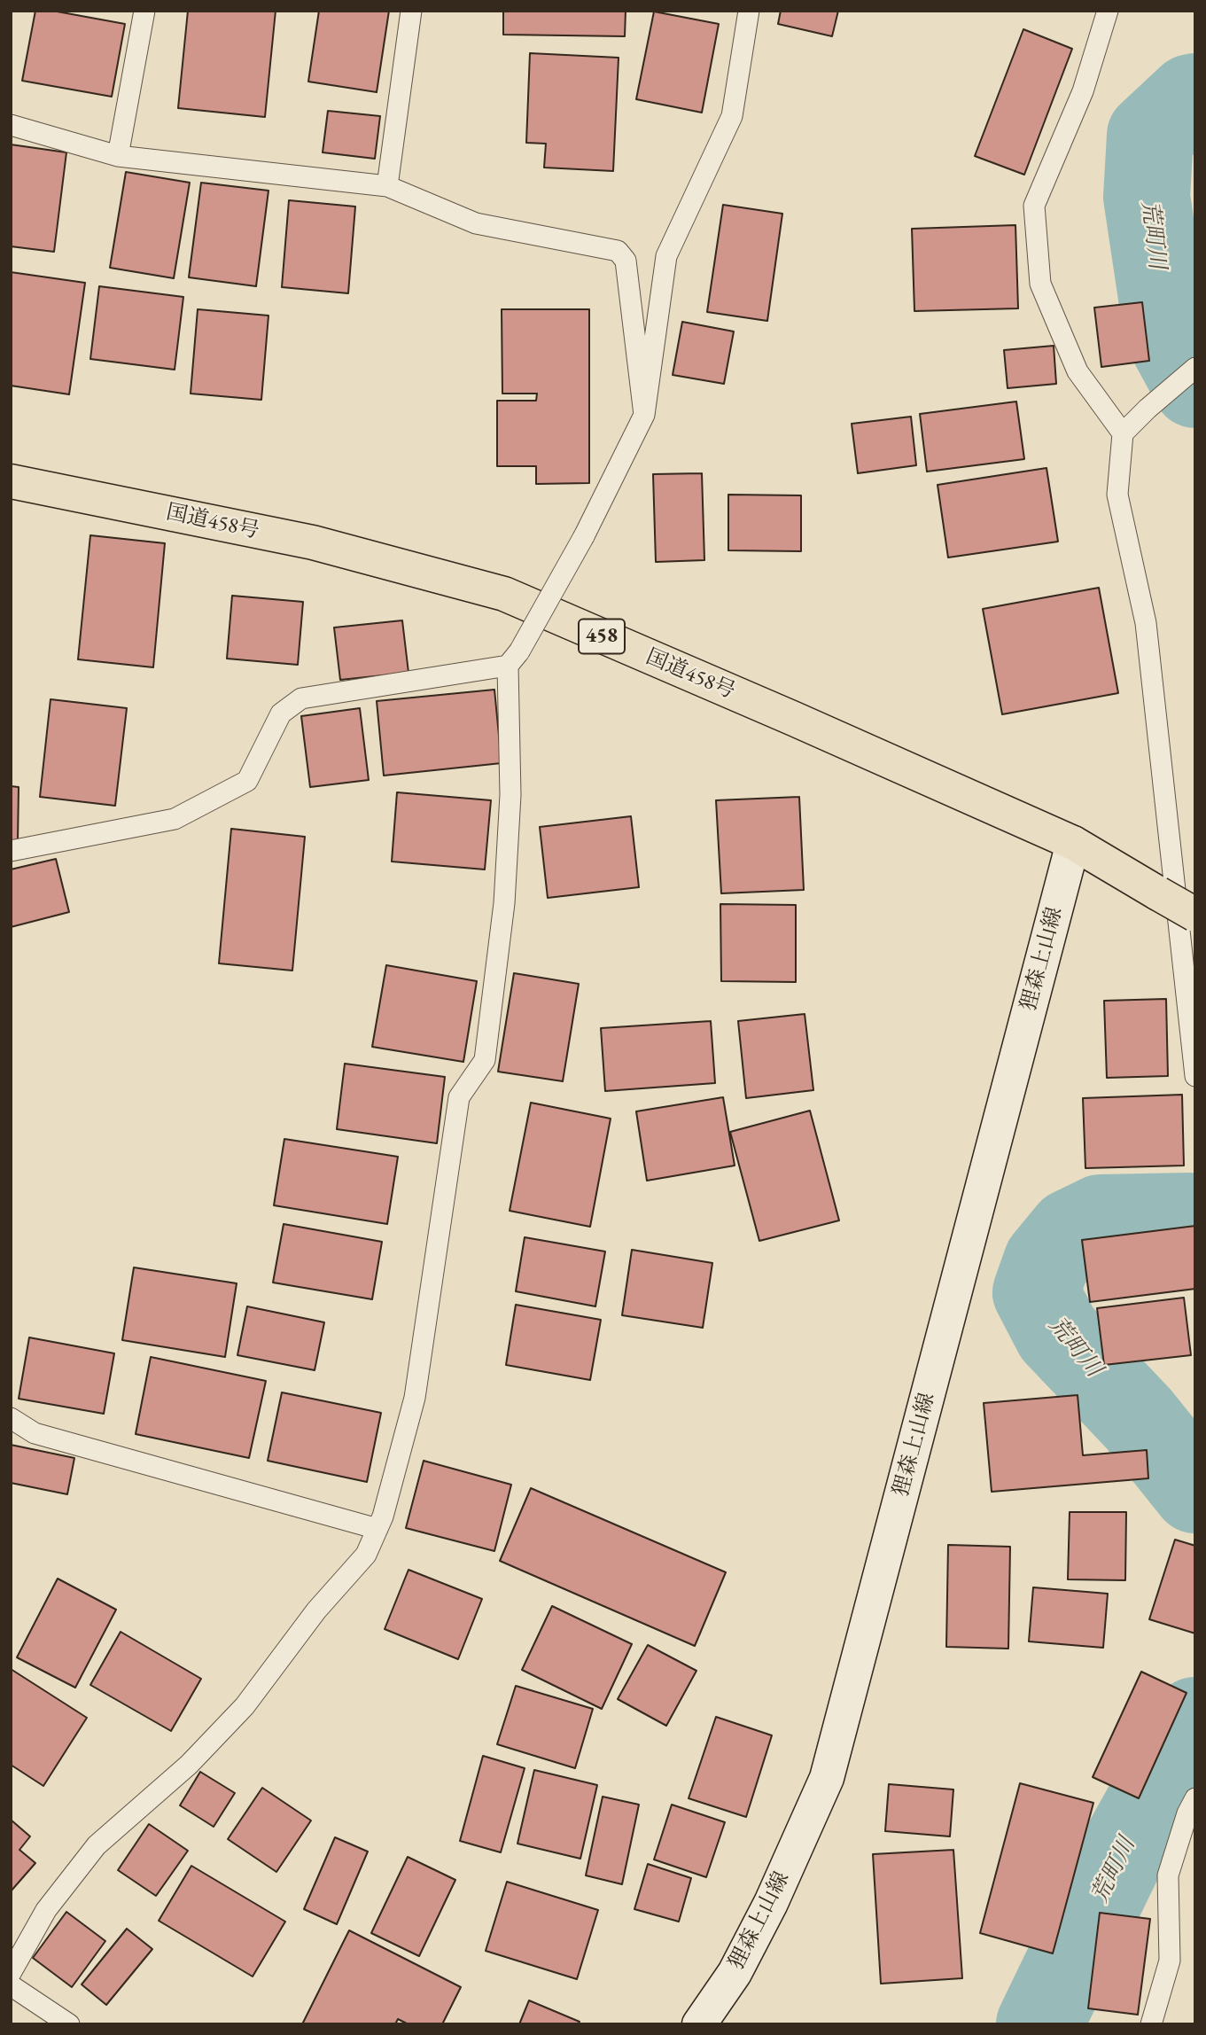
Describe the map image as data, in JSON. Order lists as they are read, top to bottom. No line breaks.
{"streets":{"highway":["国道458号","458"],"main road":["狸森上山線"]},"crossings":[["国道458号","狸森上山線"]],"water":["荒町川"]}
